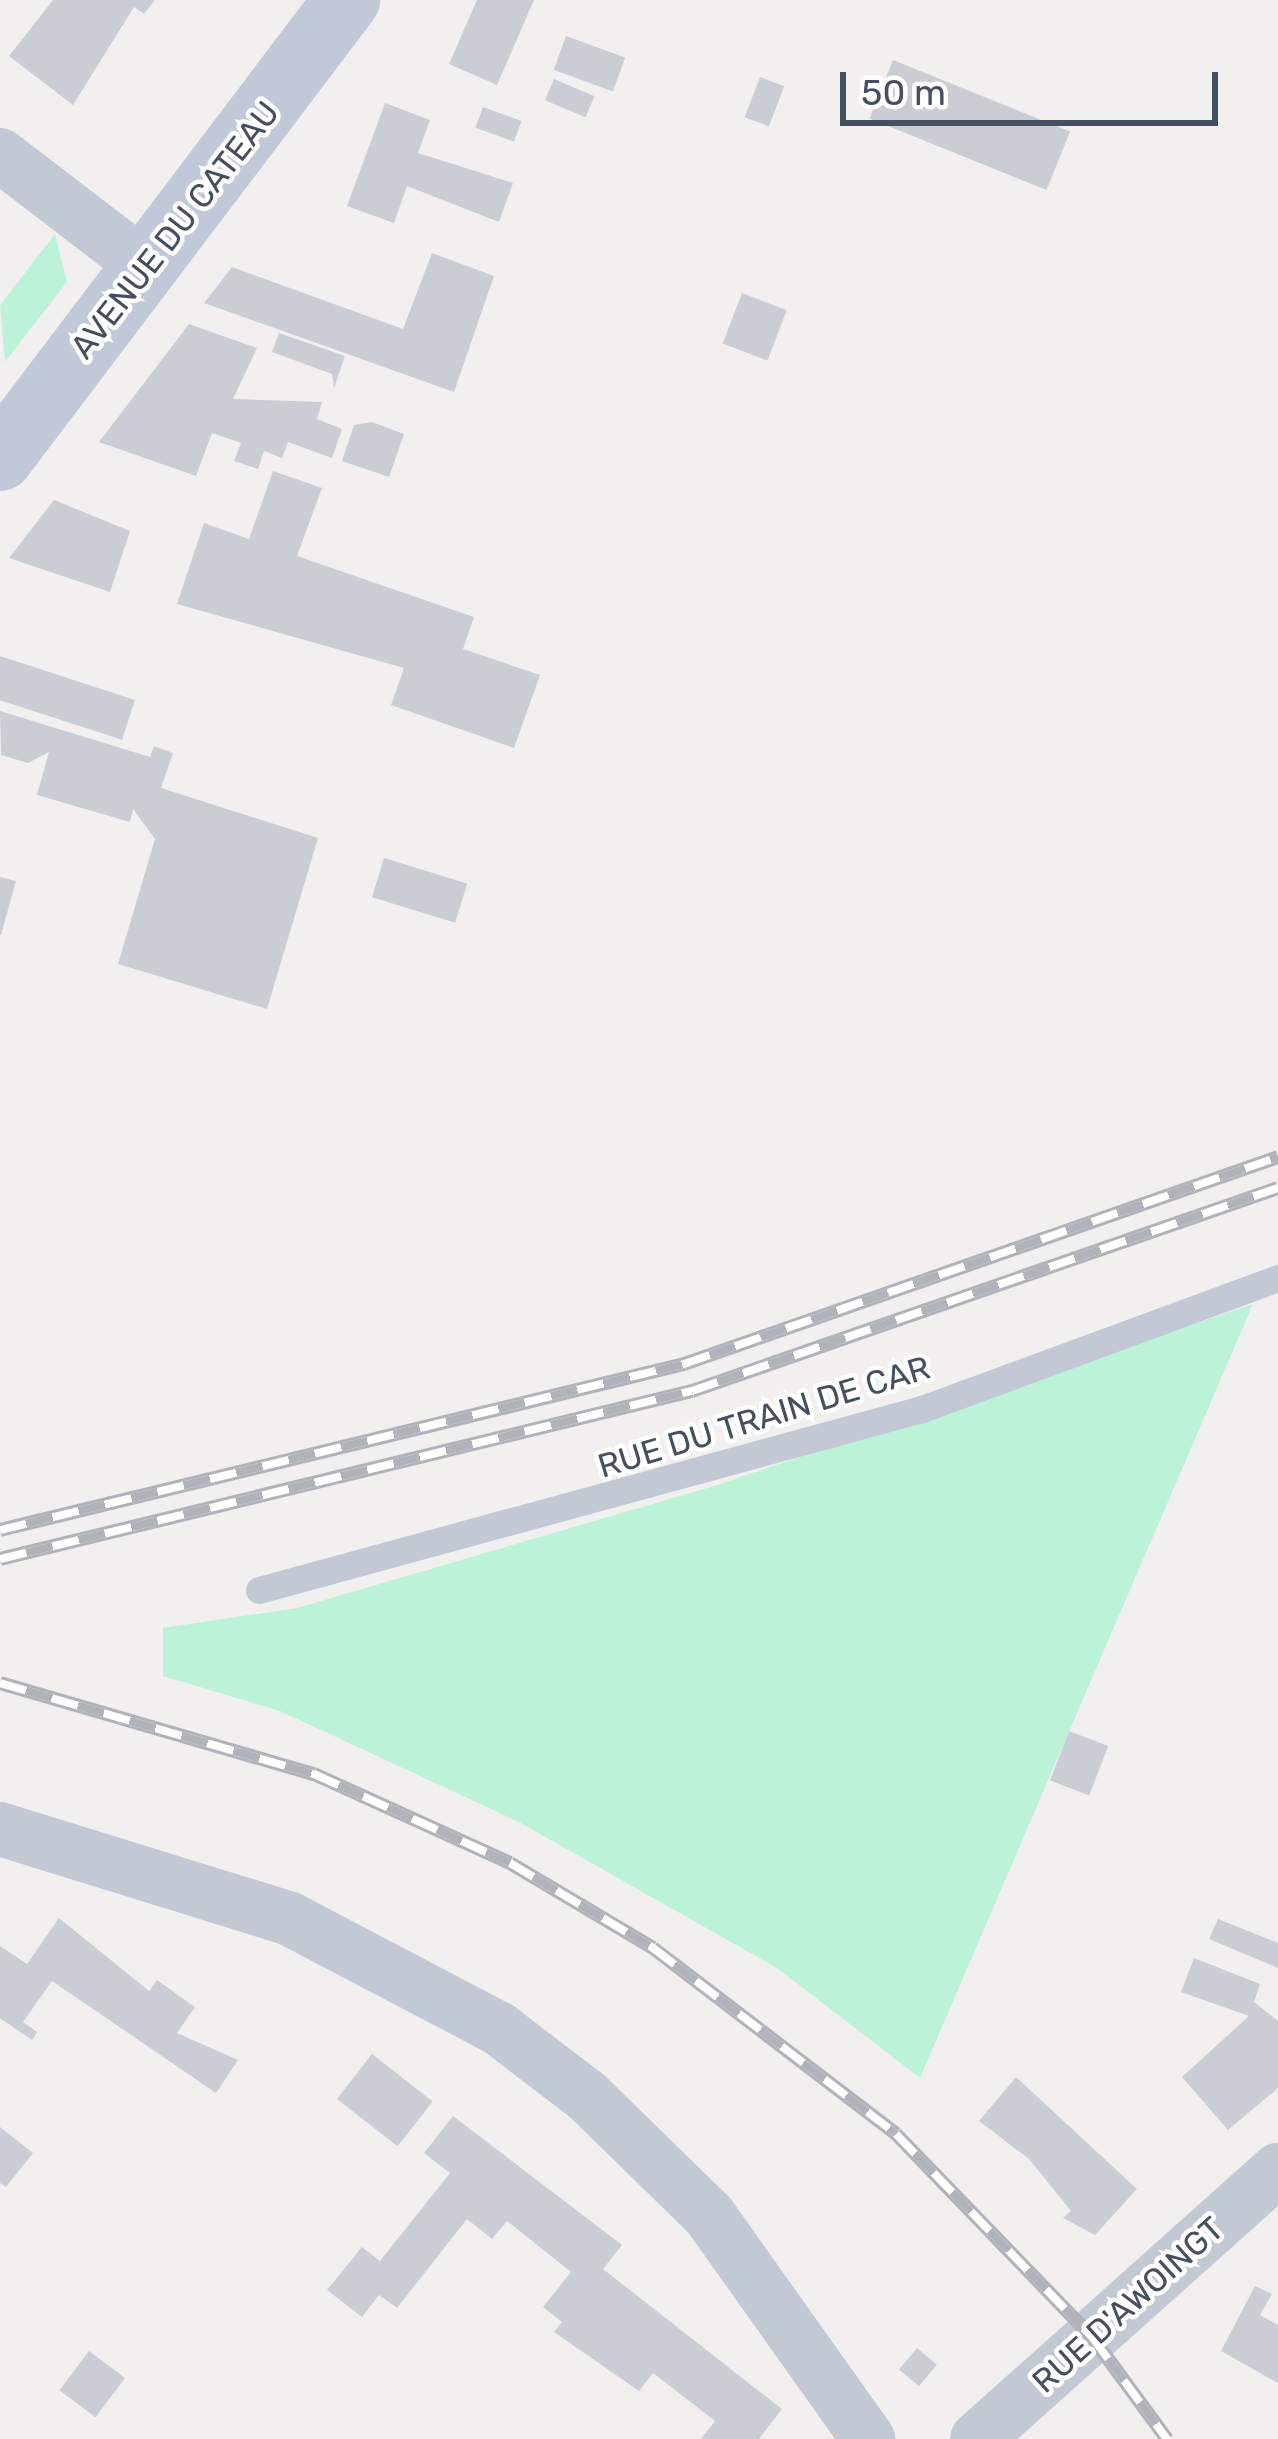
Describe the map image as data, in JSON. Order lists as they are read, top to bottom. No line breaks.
{"streets":{"main road":["AVENUE DU CATEAU"],"street":["RUE D'AWOINGT"],"lane":["RUE DU TRAIN DE CAR"]},"scale_bar":"50 m"}
